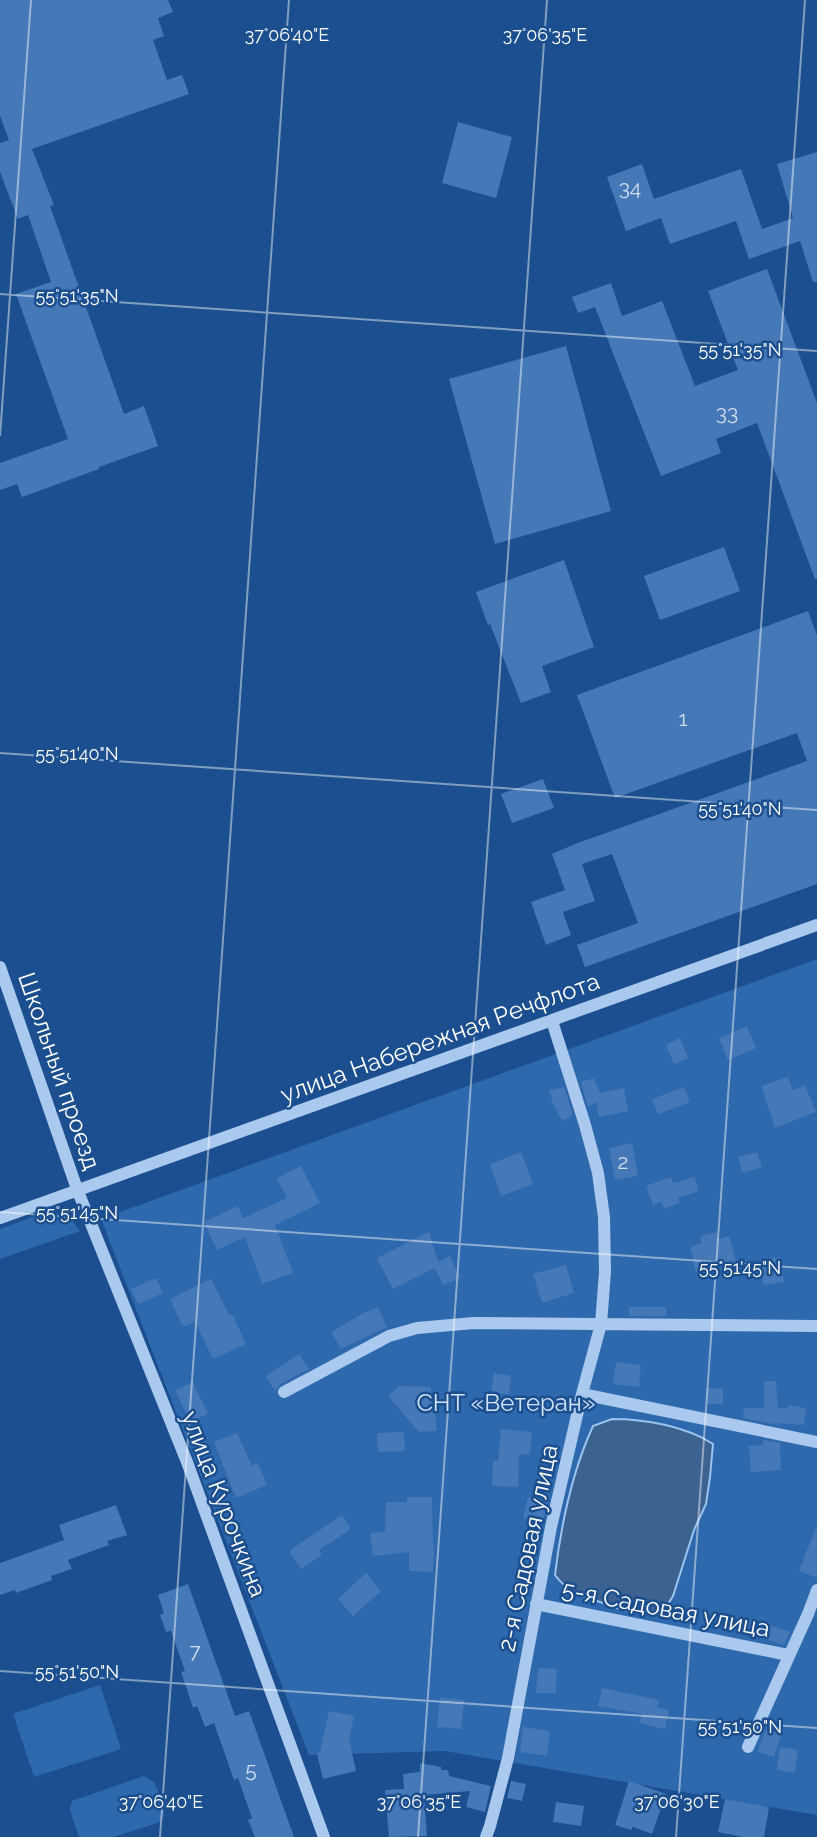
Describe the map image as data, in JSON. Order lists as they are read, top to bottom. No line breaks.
{"streets":{"street":["улица Набережная Речфлота","Школьный проезд","улица Курочкина","2-я Садовая улица","5-я Садовая улица"]},"crossings":[["улица Набережная Речфлота","Школьный проезд"],["улица Набережная Речфлота","улица Курочкина"],["улица Набережная Речфлота","2-я Садовая улица"],["Школьный проезд","улица Курочкина"],["2-я Садовая улица","5-я Садовая улица"]],"parks":["СНТ «Ветеран»"],"house_numbers":["34","33","1","2","7","5"],"coordinates":["37°06'40\"E","37°06'35\"E","55°51'35\"N","55°51'40\"N","55°51'45\"N","55°51'50\"N","37°06'30\"E"]}
